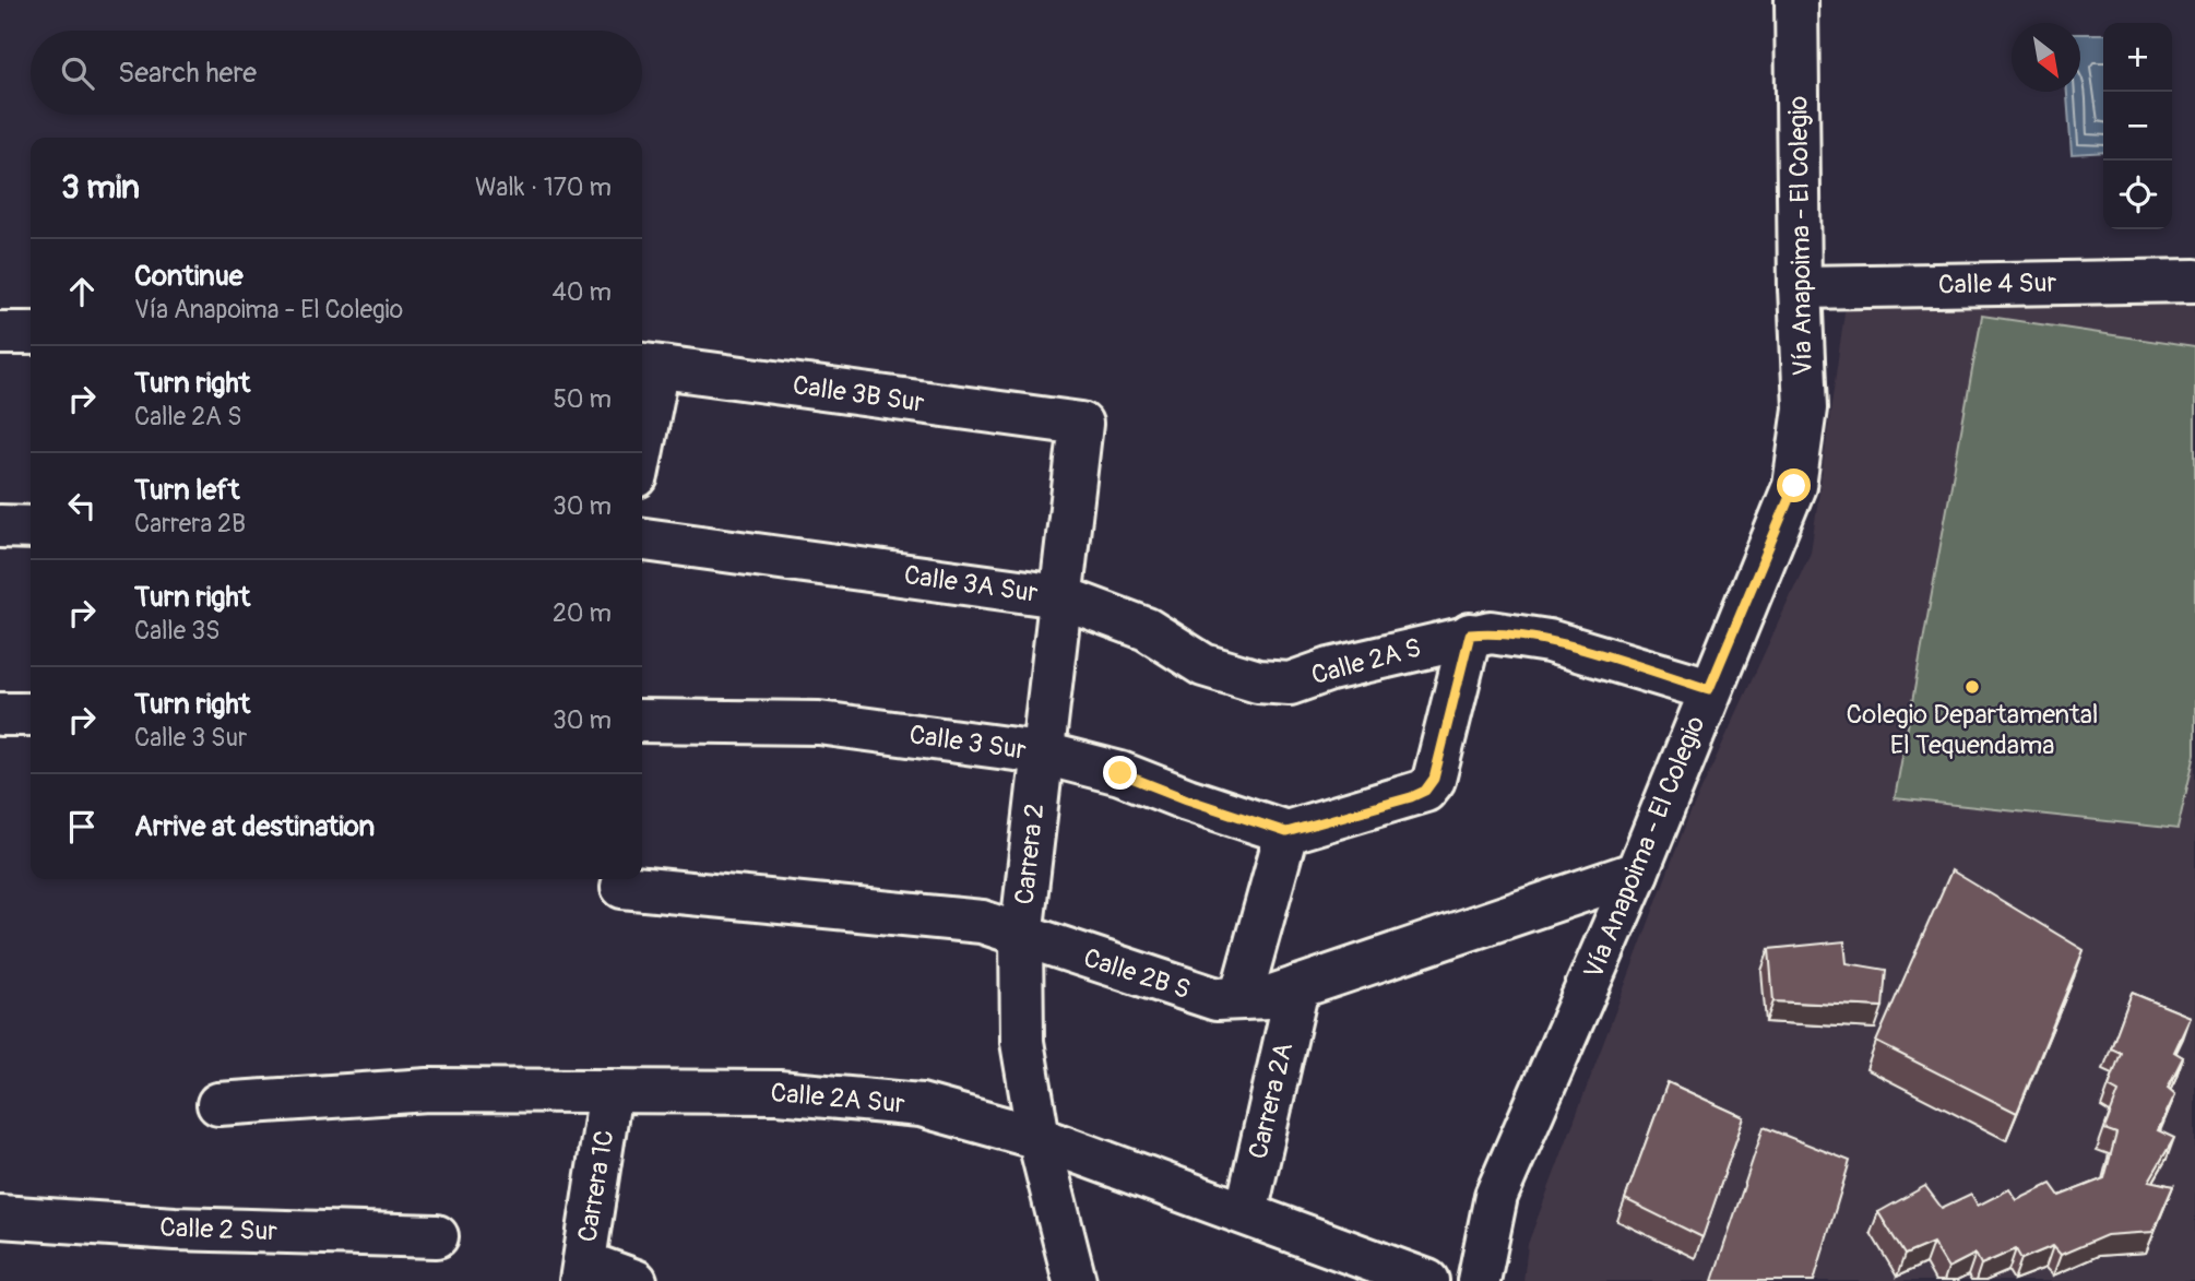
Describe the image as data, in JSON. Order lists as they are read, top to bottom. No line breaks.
{"streets":{"street":["Vía Anapoima - El Colegio","Calle 4 Sur","Calle 3B Sur","Calle 3A Sur","Calle 2A S","Calle 3 Sur","Carrera 2","Calle 2B S","Calle 2A Sur","Carrera 2A","Carrera 1C","Calle 2 Sur"]},"crossings":[["Vía Anapoima - El Colegio","Calle 4 Sur"],["Vía Anapoima - El Colegio","Calle 2A S"],["Vía Anapoima - El Colegio","Calle 2B S"],["Calle 3B Sur","Carrera 2"],["Calle 3A Sur","Calle 2A S"],["Calle 3A Sur","Carrera 2"],["Calle 3 Sur","Carrera 2"],["Carrera 2","Calle 2B S"],["Carrera 2","Calle 2A Sur"],["Calle 2B S","Carrera 2A"],["Calle 2A Sur","Carrera 2A"],["Calle 2A Sur","Carrera 1C"]],"places":["Colegio Departamental El Tequendama"],"north":"bottom right","page":{"map_buttons":["+","−"],"search":"Search here","heading":["3 min","Walk · 170 m"],"list":[["Continue","Vía Anapoima - El Colegio","40 m"],["Turn right","Calle 2A S","50 m"],["Turn left","Carrera 2B","30 m"],["Turn right","Calle 3S","20 m"],["Turn right","Calle 3 Sur","30 m"],"Arrive at destination"]}}
